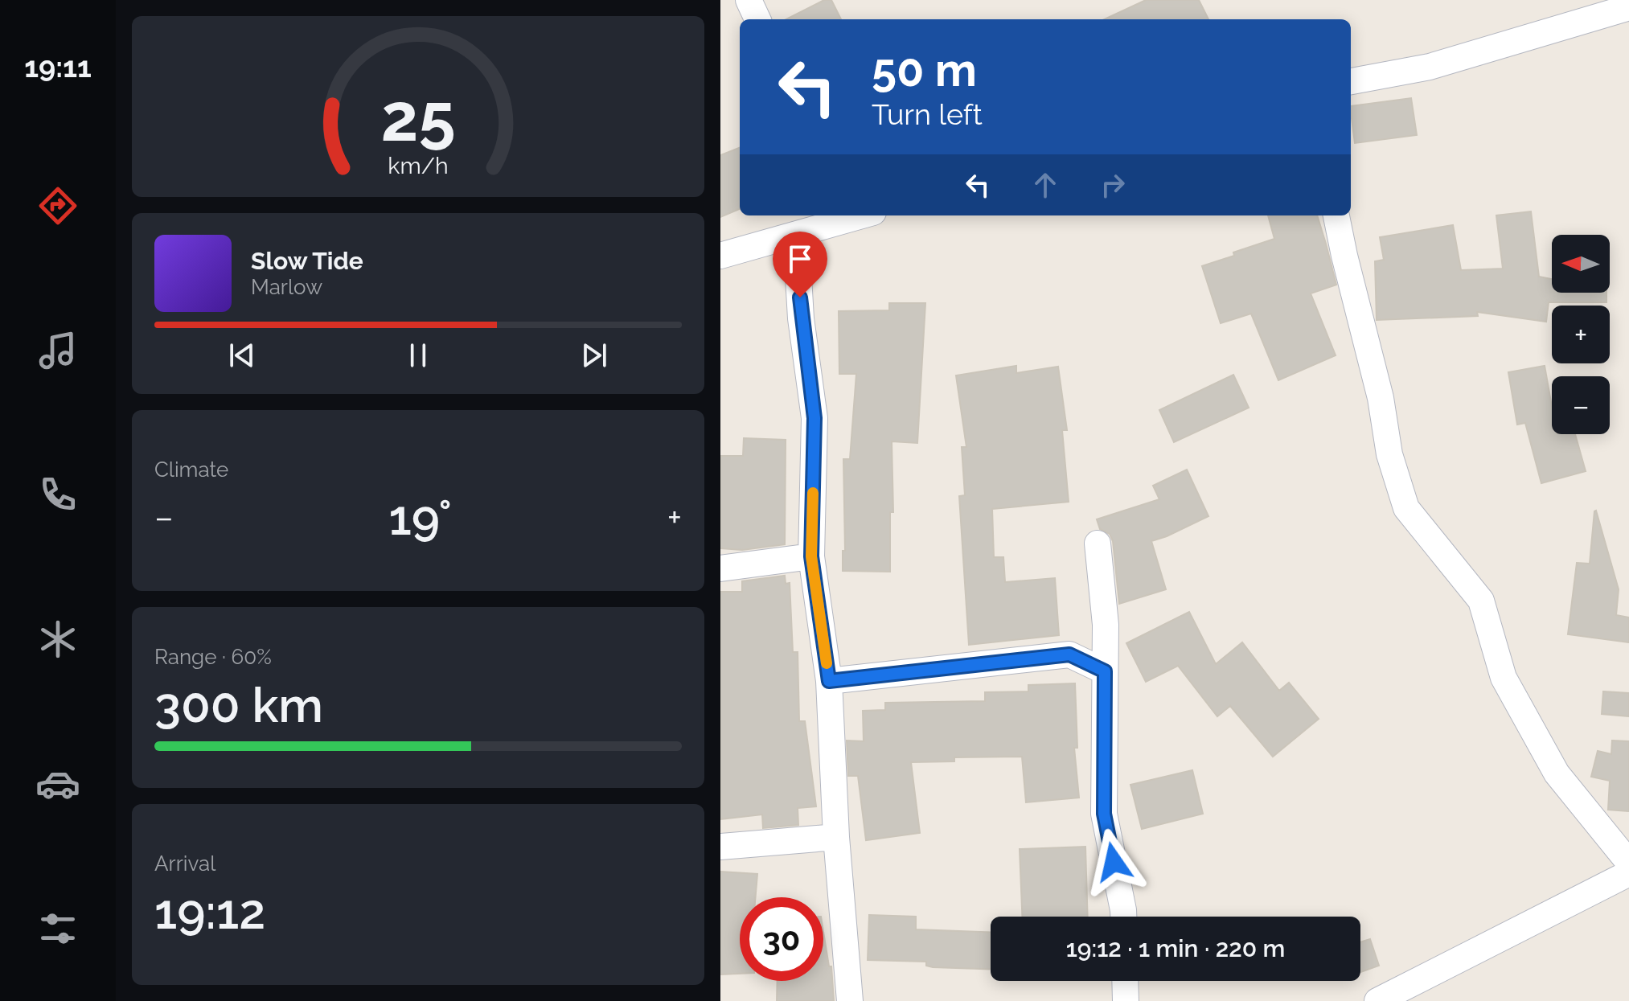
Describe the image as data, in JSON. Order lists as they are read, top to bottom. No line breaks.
{"north":"left","page":{"tabs":"19:11","turn":["50 m","Turn left"],"song":["Slow Tide","Marlow"],"map_buttons":["+","−"],"tile":["Climate",["Range · 60%","300 km"],["Arrival","19:12"]],"heat":["−","19°","+"],"limit":"30","trip":"19:12 · 1 min · 220 m","gauge":["25","km/h"]}}
